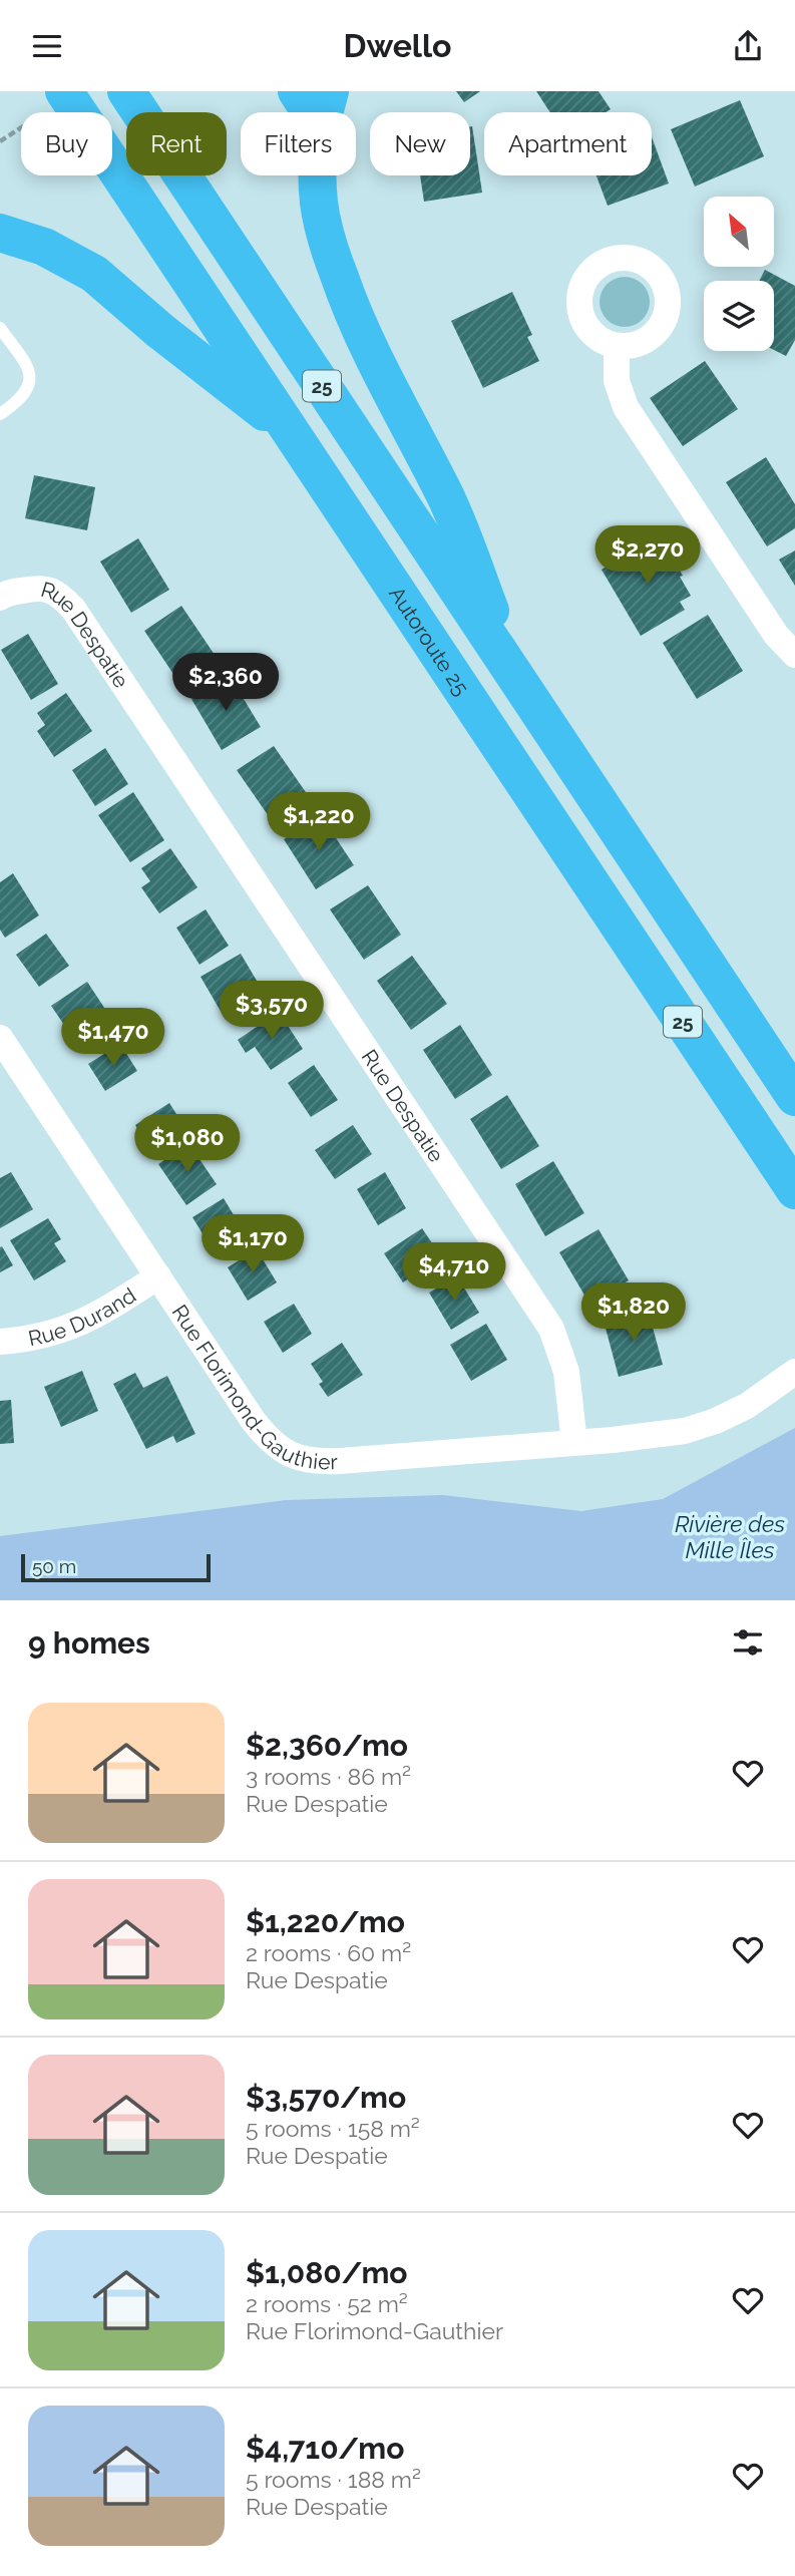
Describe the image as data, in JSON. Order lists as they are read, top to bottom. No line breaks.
{"streets":{"highway":["25","Autoroute 25"],"street":["Rue Despatie","Rue Durand","Rue Florimond-Gauthier"]},"crossings":[["Rue Despatie","Rue Florimond-Gauthier"],["Rue Durand","Rue Florimond-Gauthier"]],"water":["Rivière des Mille Îles"],"scale_bar":"50 m","north":"top left","page":{"header":"Dwello","chip":["Buy","Rent","Filters","New","Apartment"],"price":["$2,270","$2,360","$1,220","$3,570","$1,470","$1,080","$1,170","$4,710","$1,820"],"scale":"50 m","heading":"9 homes","list":[{"name":"$2,360/mo","note":"3 rooms · 86 m² · Rue Despatie"},{"name":"$1,220/mo","note":"2 rooms · 60 m² · Rue Despatie"},{"name":"$3,570/mo","note":"5 rooms · 158 m² · Rue Despatie"},{"name":"$1,080/mo","note":"2 rooms · 52 m² · Rue Florimond-Gauthier"},{"name":"$4,710/mo","note":"5 rooms · 188 m² · Rue Despatie"}]}}
